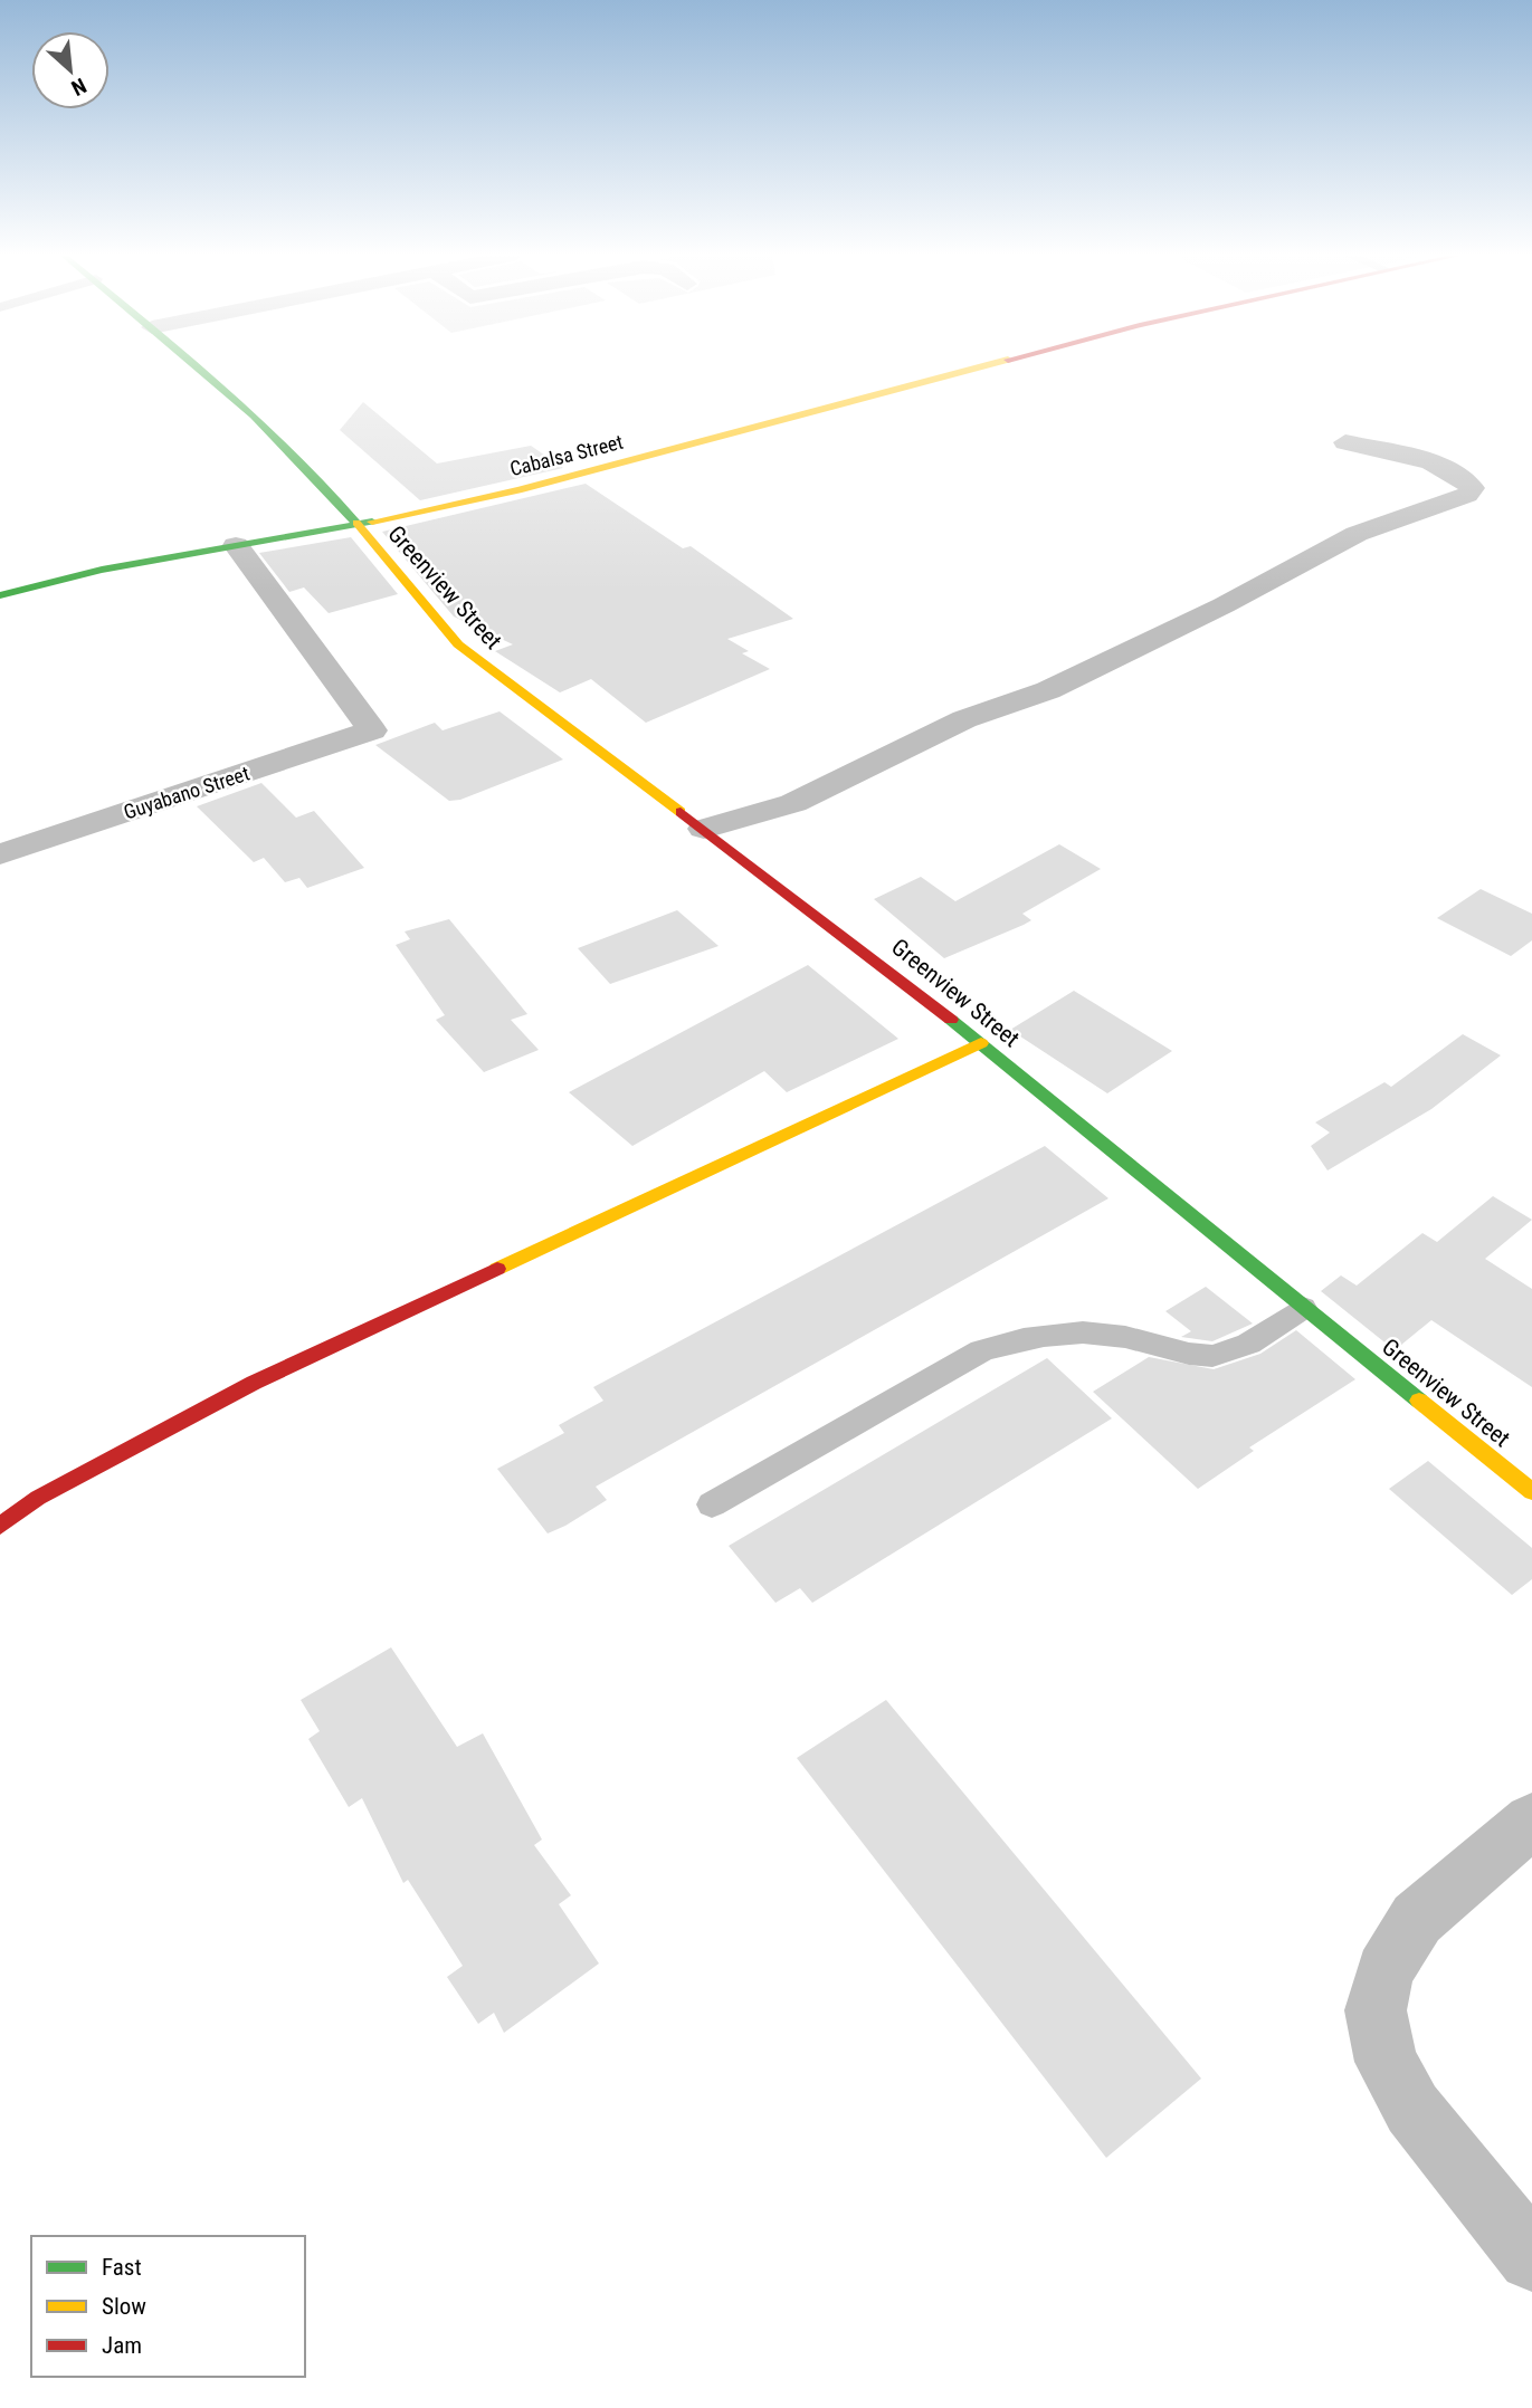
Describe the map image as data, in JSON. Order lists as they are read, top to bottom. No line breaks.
{"streets":{"street":["Cabalsa Street","Greenview Street","Guyabano Street"]},"crossings":[["Cabalsa Street","Greenview Street"],["Cabalsa Street","Guyabano Street"]],"legend":["Fast","Slow","Jam"],"north":"bottom right"}
